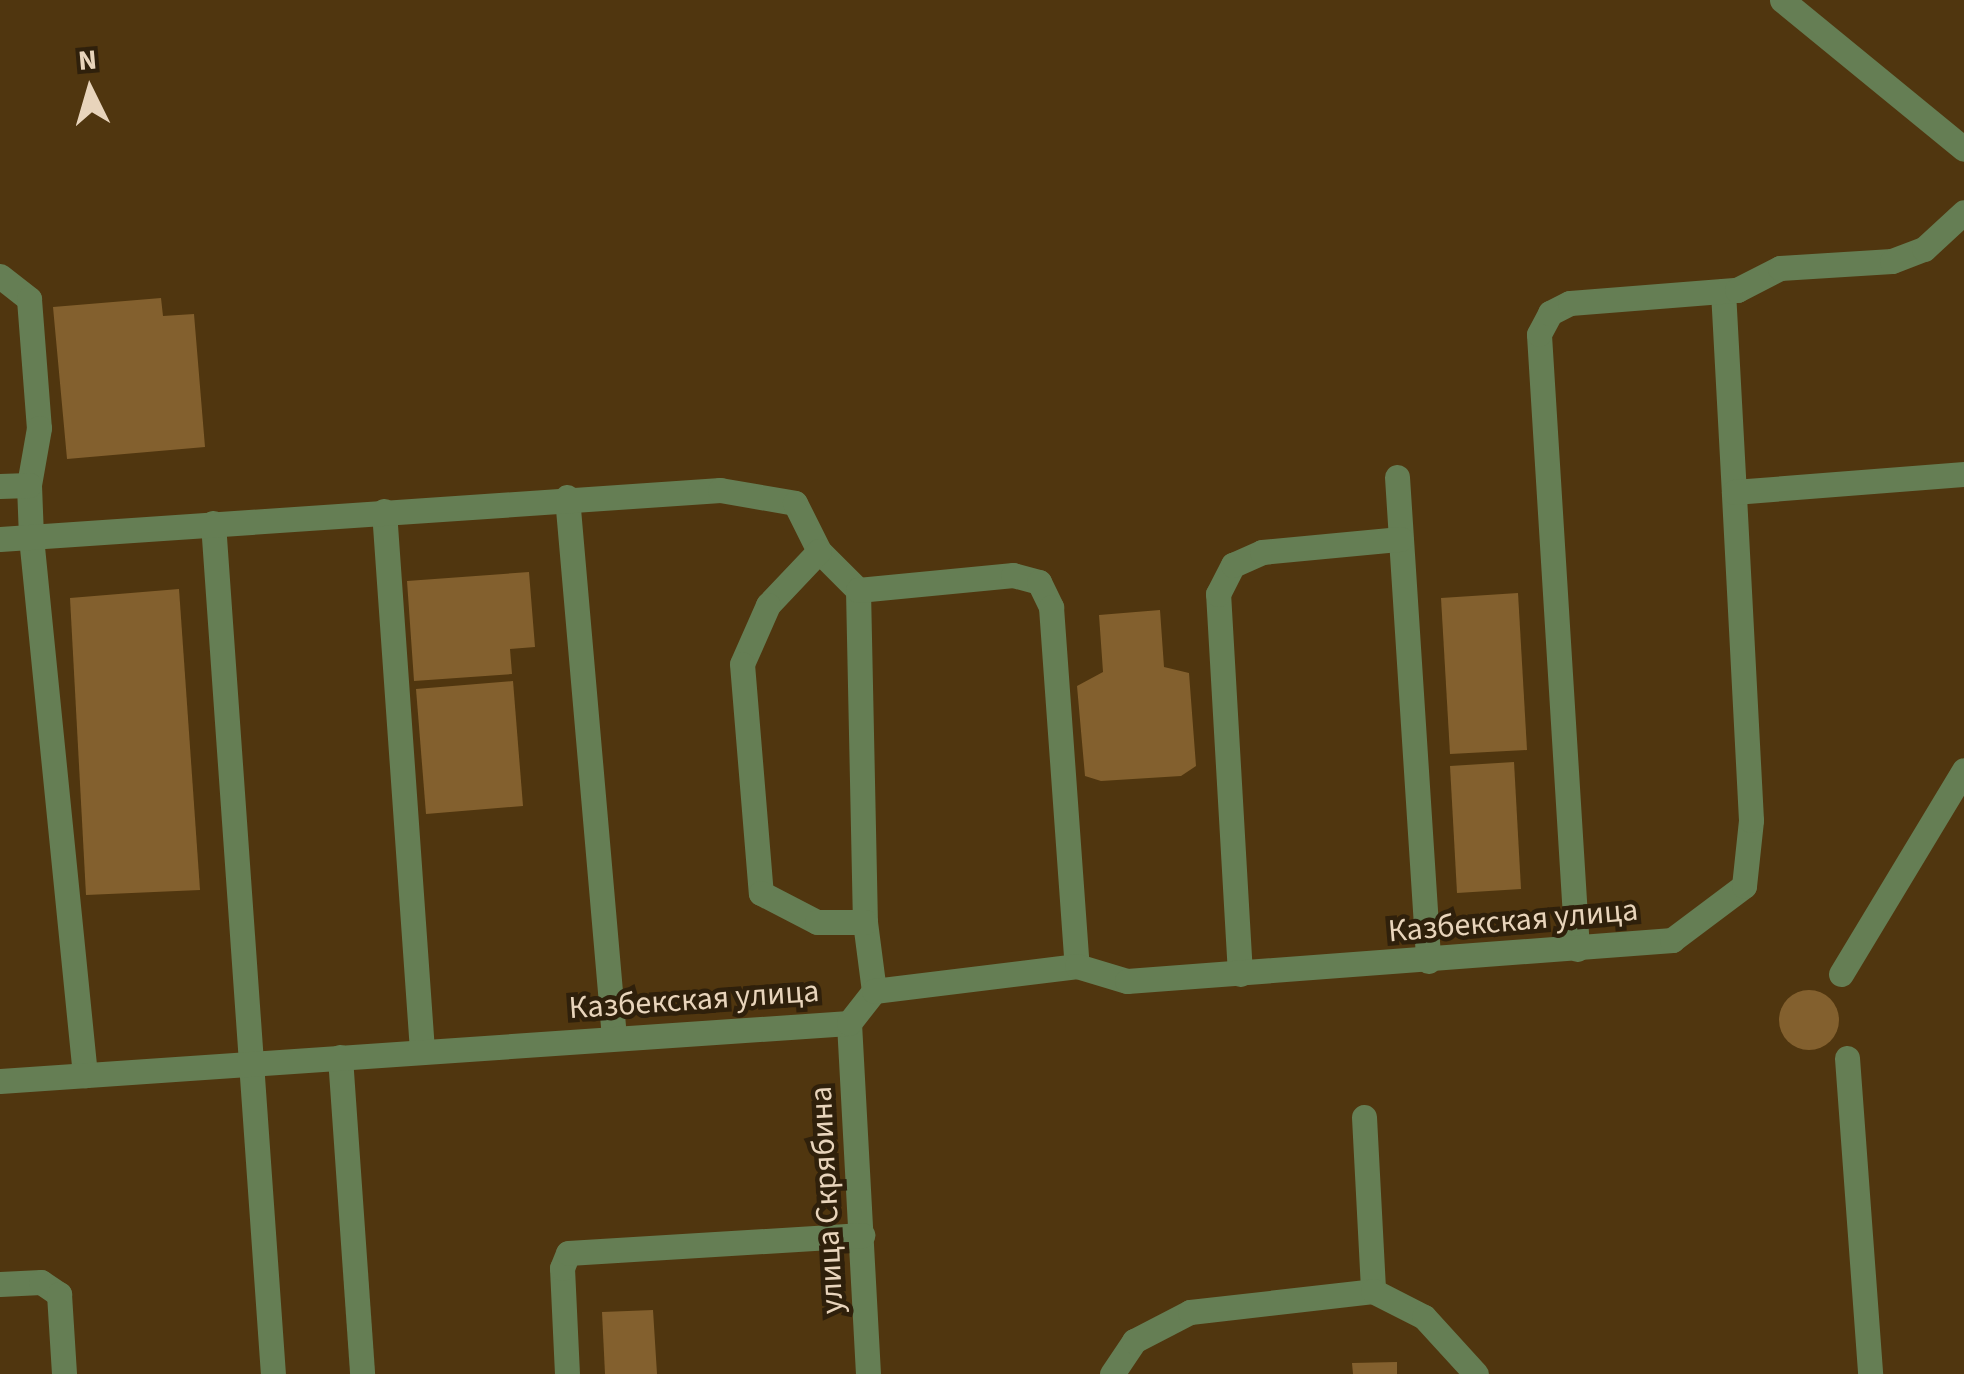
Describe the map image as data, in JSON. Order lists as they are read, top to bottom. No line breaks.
{"streets":{"street":["Казбекская улица","улица Скрябина"]},"crossings":[["Казбекская улица","улица Скрябина"]],"north":"top"}
